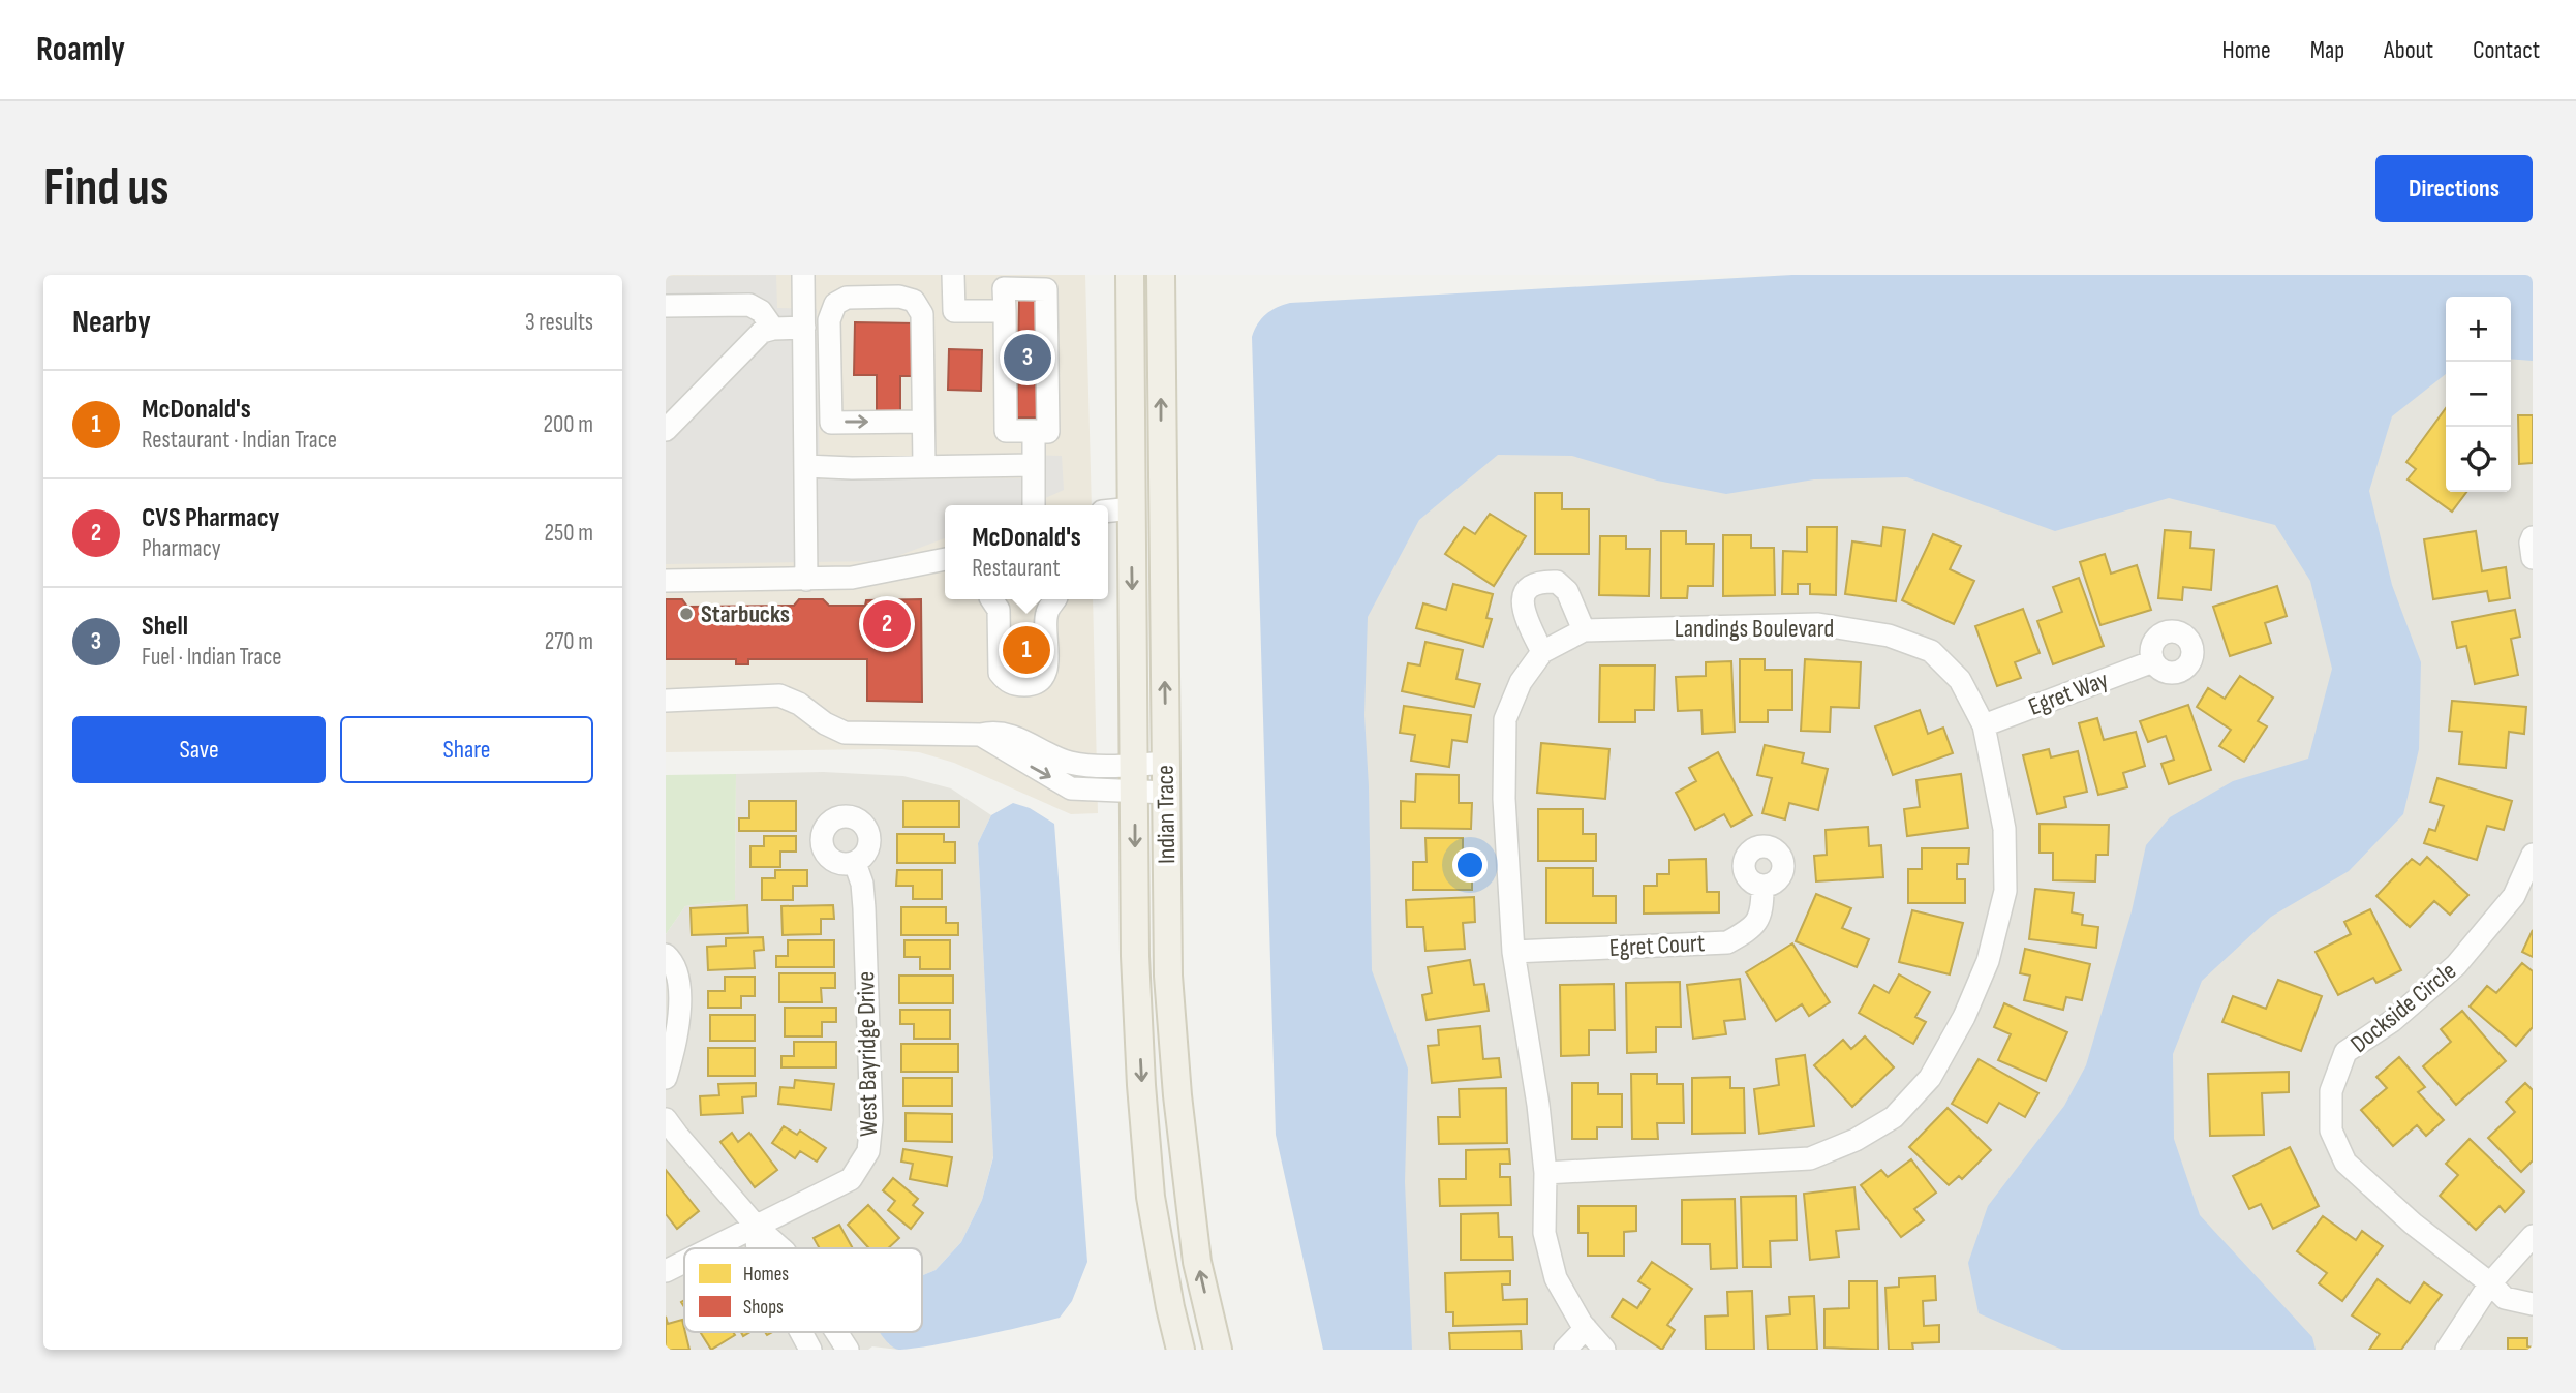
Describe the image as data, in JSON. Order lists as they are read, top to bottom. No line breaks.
{"streets":{"main road":["Indian Trace"],"street":["Landings Boulevard","Egret Way","Egret Court","Dockside Circle","West Bayridge Drive"]},"crossings":[["Landings Boulevard","Egret Way"],["Landings Boulevard","Egret Court"]],"places":["Starbucks"],"legend":["Homes","Shops"],"page":{"header":"Roamly","nav":["Home","Map","About","Contact"],"buttons":["Directions",["Save","Share"]],"title":"Find us","heading":["Nearby","3 results"],"map_buttons":["+","−"],"pins":["3","2","1"],"list":[{"mark":"1","name":"McDonald's","note":"Restaurant · Indian Trace","value":"200 m"},{"mark":"2","name":"CVS Pharmacy","note":"Pharmacy","value":"250 m"},{"mark":"3","name":"Shell","note":"Fuel · Indian Trace","value":"270 m"}],"popup":["McDonald's","Restaurant"]}}
